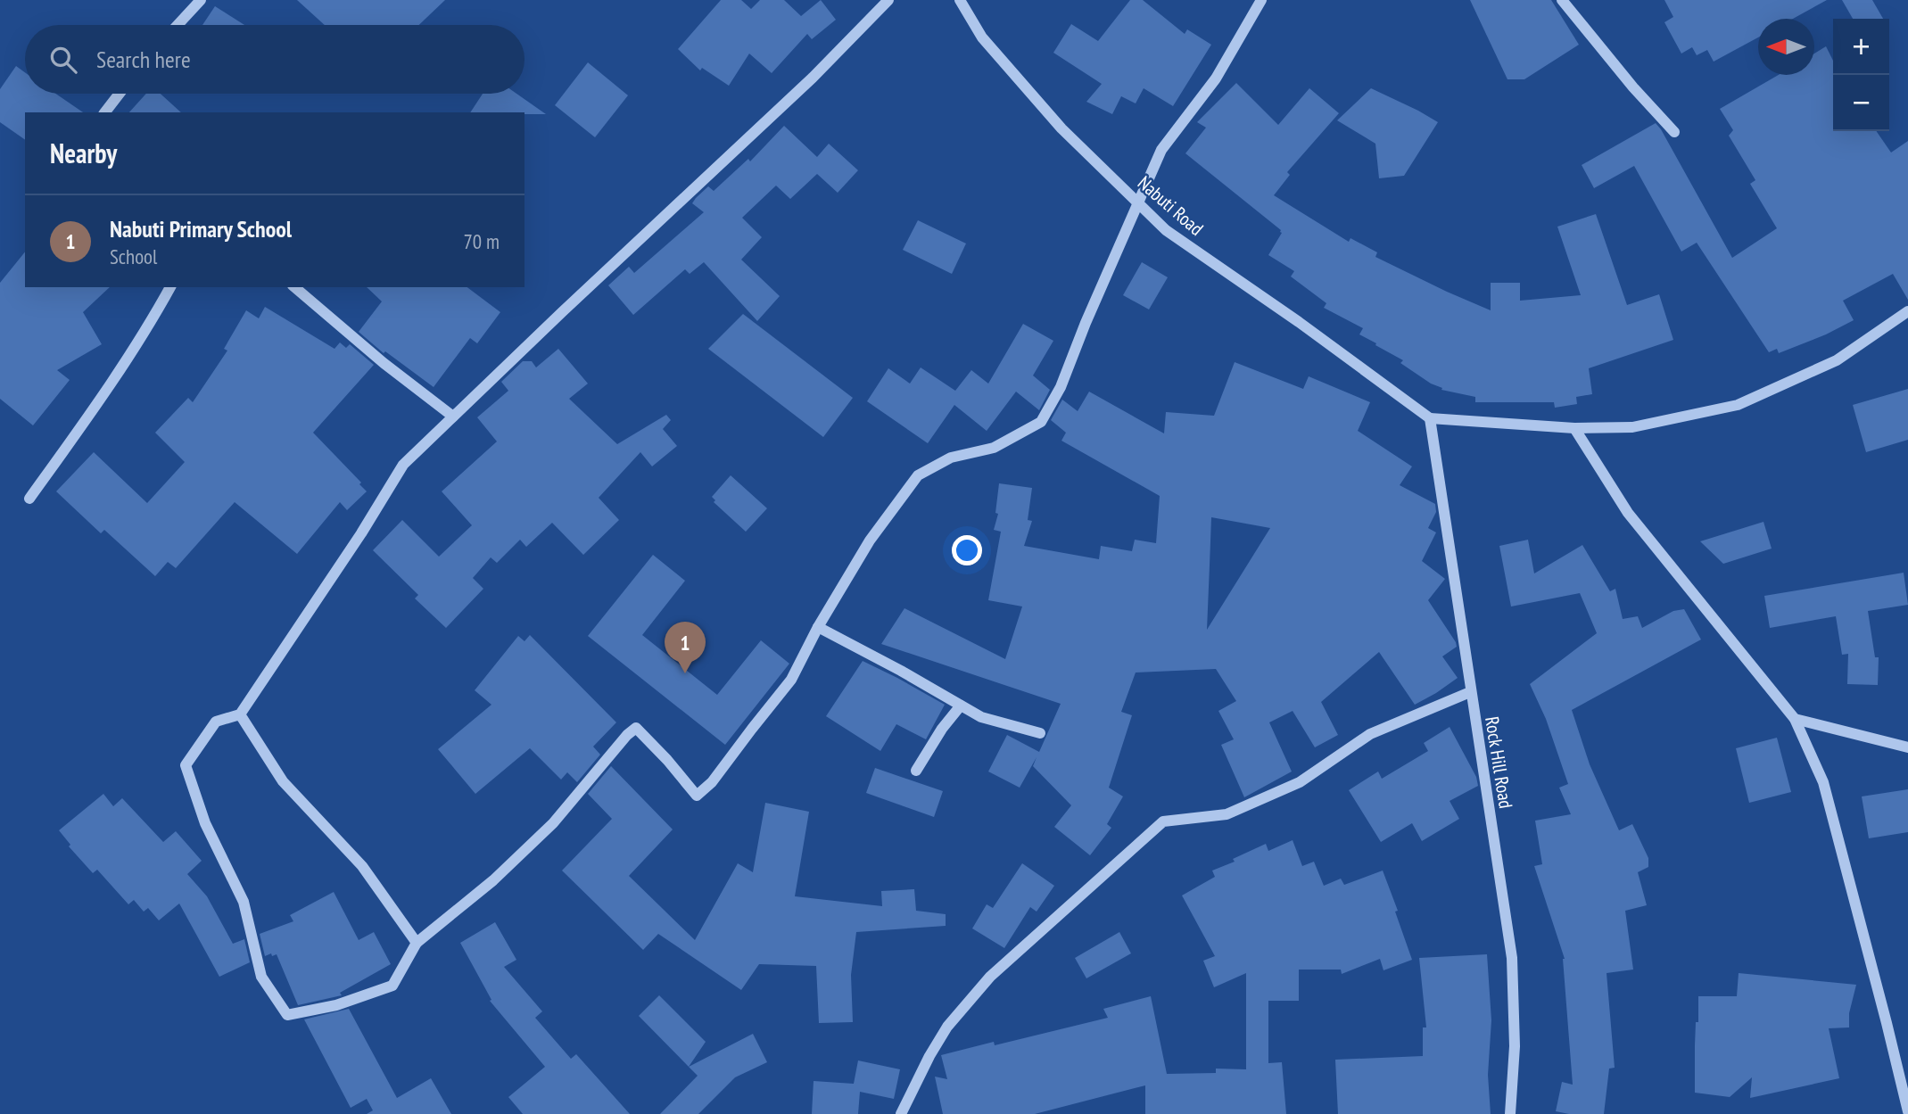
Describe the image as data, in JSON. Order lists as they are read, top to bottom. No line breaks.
{"streets":{"street":["Nabuti Road","Rock Hill Road"]},"crossings":[["Nabuti Road","Rock Hill Road"]],"north":"left","page":{"map_buttons":["+","−"],"search":"Search here","heading":"Nearby","list":[{"mark":"1","name":"Nabuti Primary School","note":"School","value":"70 m"}],"pins":"1"}}
